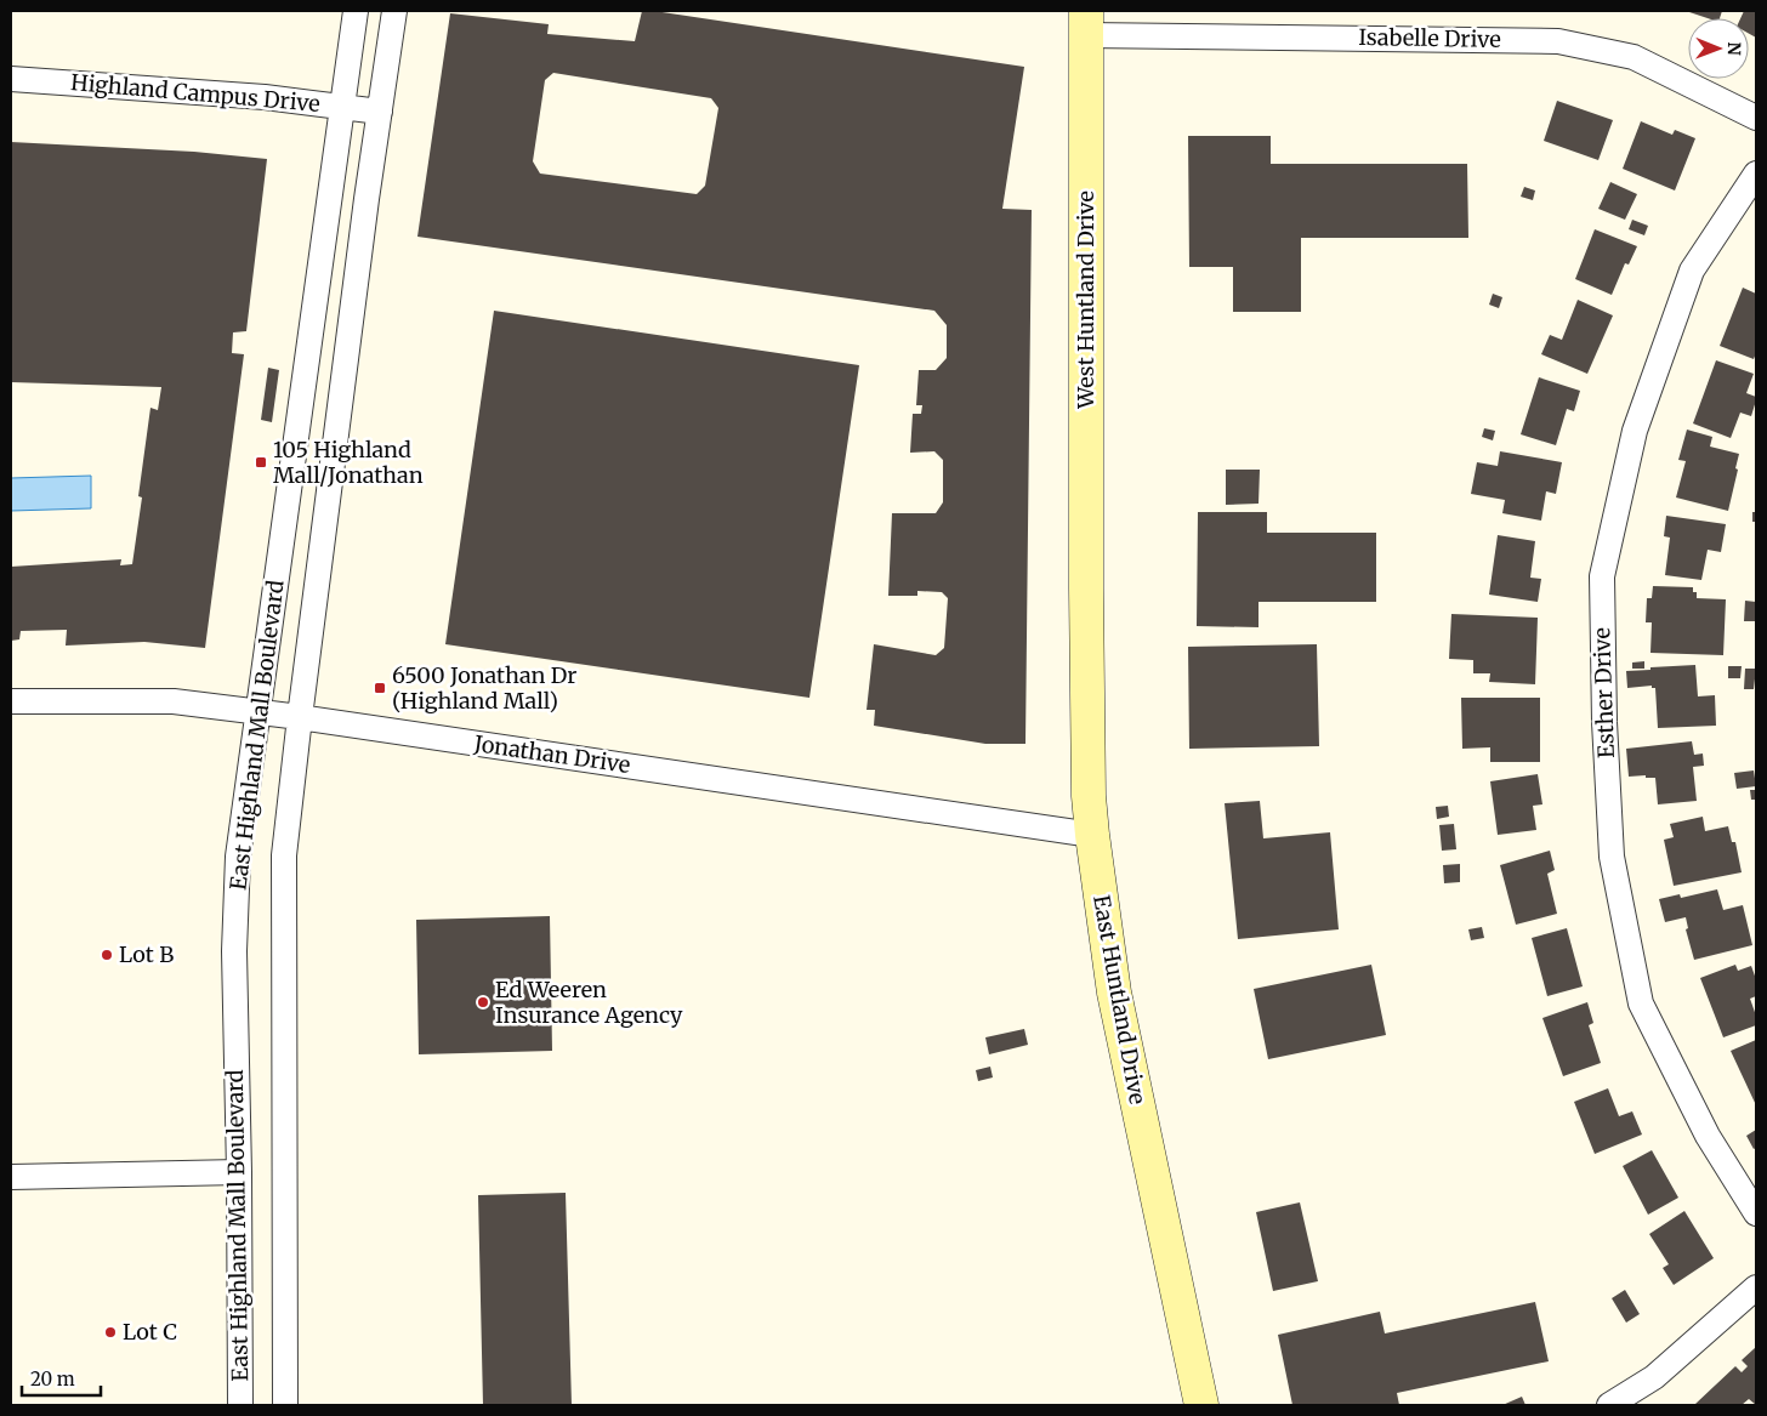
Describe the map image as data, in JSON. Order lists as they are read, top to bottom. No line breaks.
{"streets":{"street":["Isabelle Drive","Highland Campus Drive","West Huntland Drive","Esther Drive","East Highland Mall Boulevard","Jonathan Drive","East Huntland Drive"]},"crossings":[["Isabelle Drive","West Huntland Drive"],["Highland Campus Drive","East Highland Mall Boulevard"],["West Huntland Drive","East Huntland Drive"],["East Highland Mall Boulevard","Jonathan Drive"],["Jonathan Drive","East Huntland Drive"]],"places":{"transit":["105 Highland Mall/Jonathan","6500 Jonathan Dr (Highland Mall)"],"other":["Lot B","Ed Weeren Insurance Agency","Lot C"]},"scale_bar":"20 m","north":"right"}
